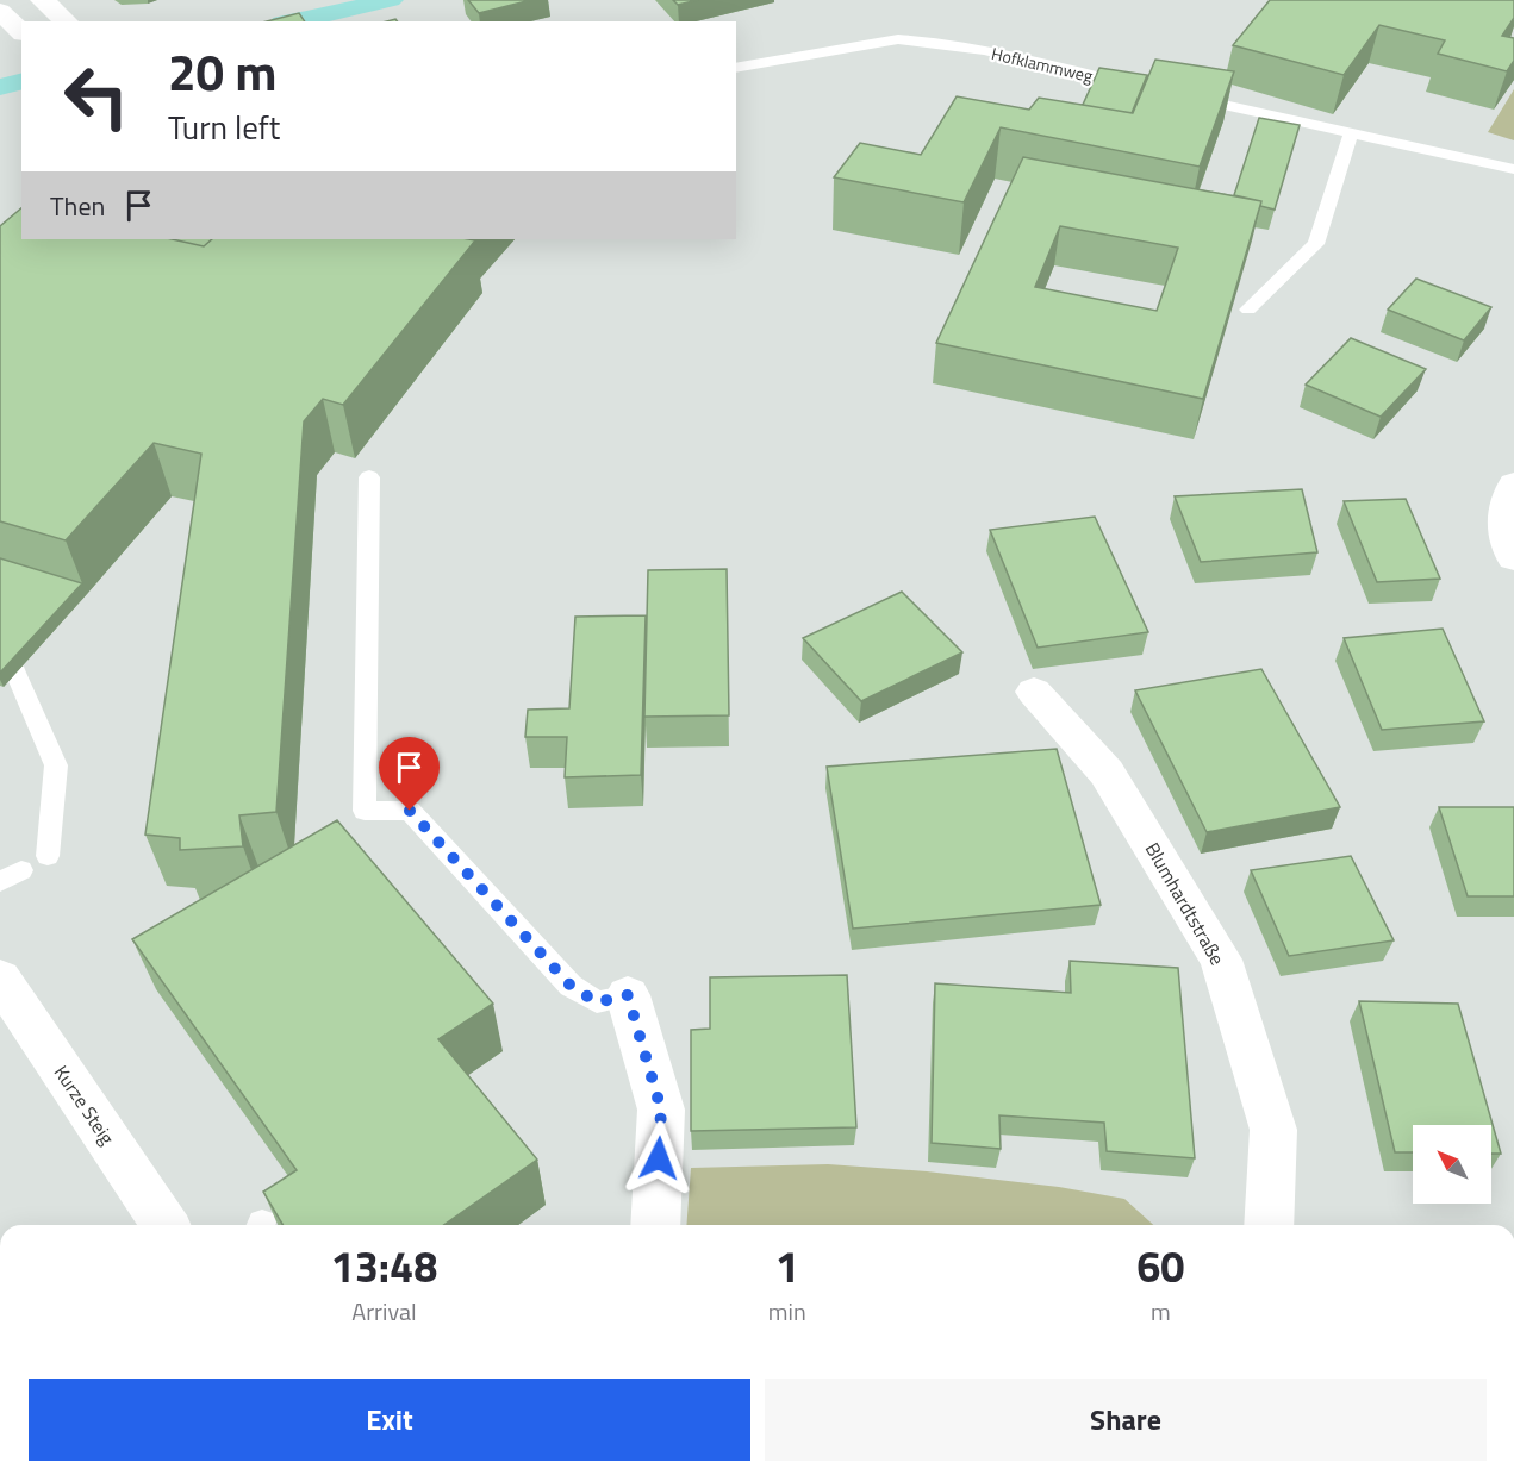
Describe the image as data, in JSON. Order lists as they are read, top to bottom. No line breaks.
{"streets":{"street":["Blumhardtstraße","Kurze Steig"],"lane":["Hofklammweg"]},"north":"top left","page":{"turn":["20 m","Turn left"],"then":"Then","eta":["13:48","Arrival","1","min","60","m"],"buttons":["Exit","Share"]}}
